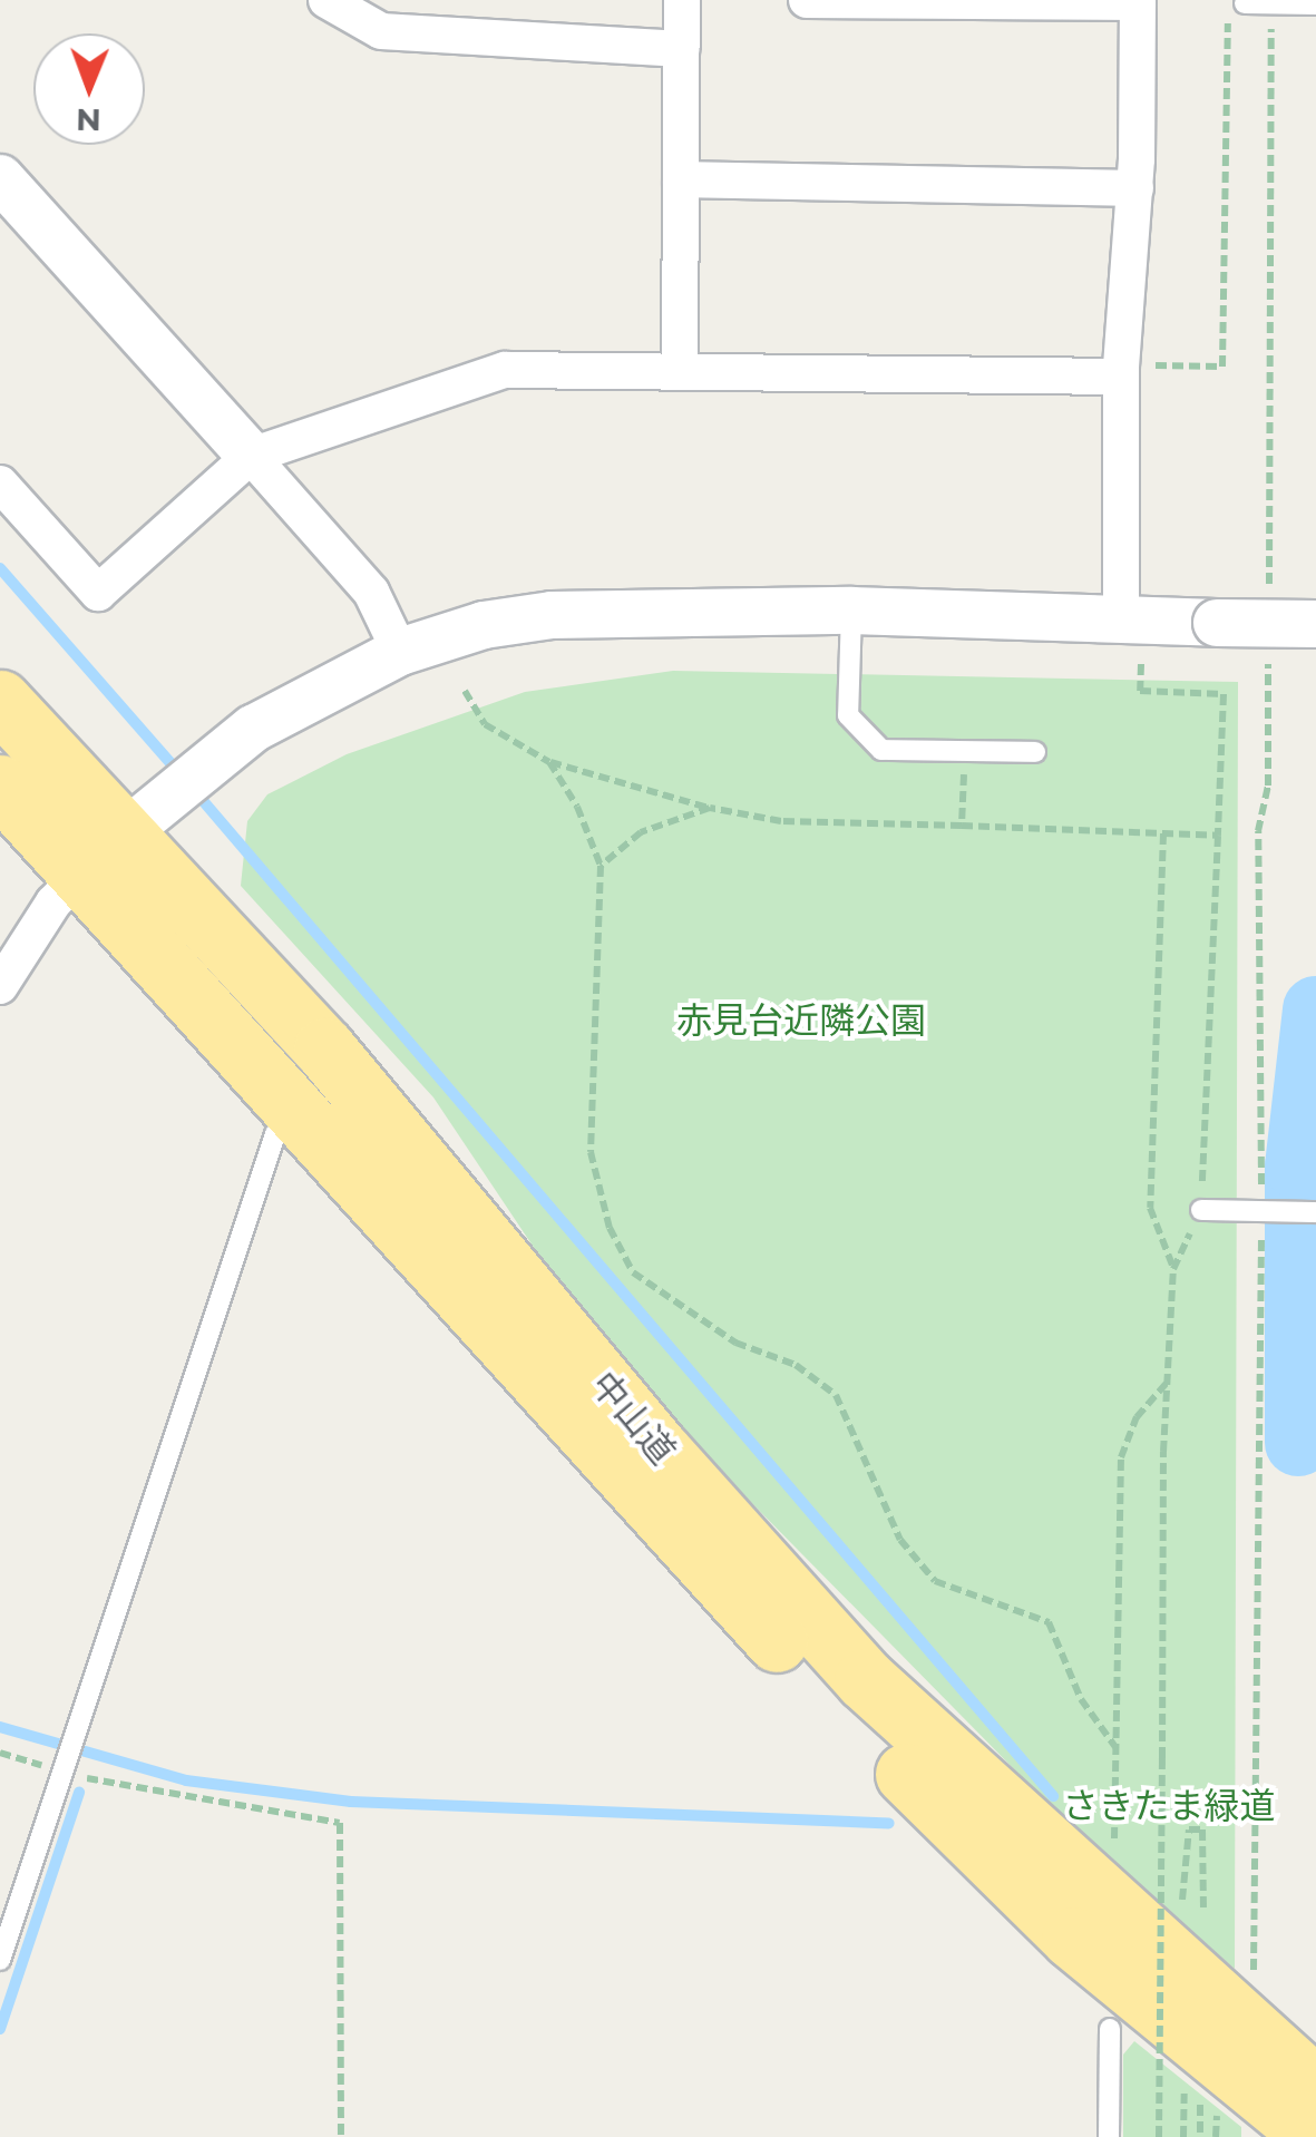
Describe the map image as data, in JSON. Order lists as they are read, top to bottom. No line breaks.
{"streets":{"highway":["中山道"]},"parks":["赤見台近隣公園","さきたま緑道"],"north":"bottom"}
